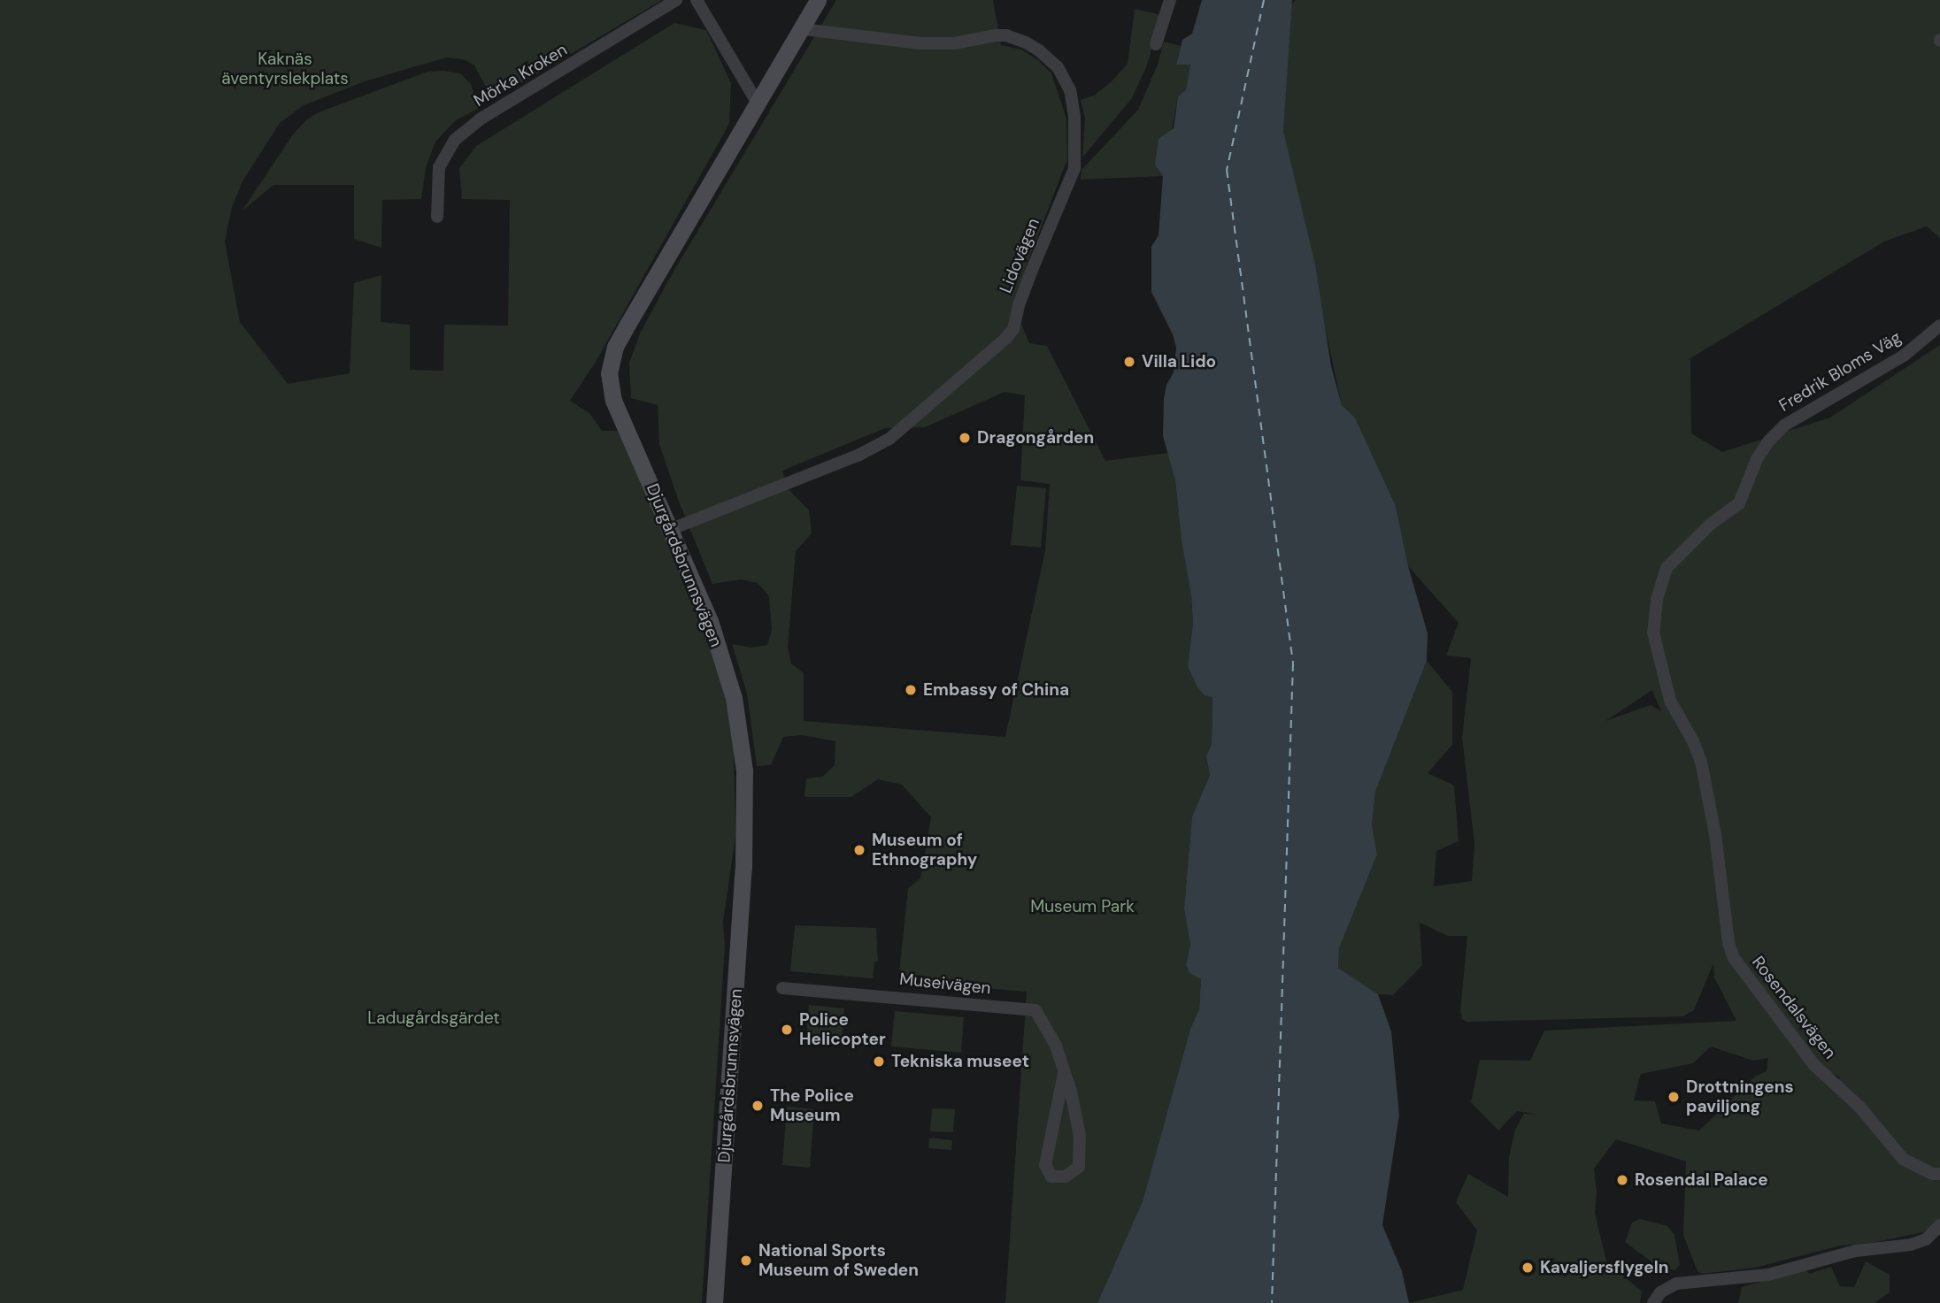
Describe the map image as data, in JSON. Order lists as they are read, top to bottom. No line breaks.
{"streets":{"street":["Mörka Kroken","Lidovägen","Fredrik Bloms Väg","Djurgårdsbrunnsvägen","Museivägen","Rosendalsvägen"]},"crossings":[["Lidovägen","Djurgårdsbrunnsvägen"],["Fredrik Bloms Väg","Rosendalsvägen"]],"parks":["Kaknäs äventyrslekplats","Museum Park","Ladugårdsgärdet"],"places":["Villa Lido","Dragongården","Embassy of China","Museum of Ethnography","Police Helicopter","Tekniska museet","Drottningens paviljong","The Police Museum","Rosendal Palace","National Sports Museum of Sweden","Kavaljersflygeln"]}
